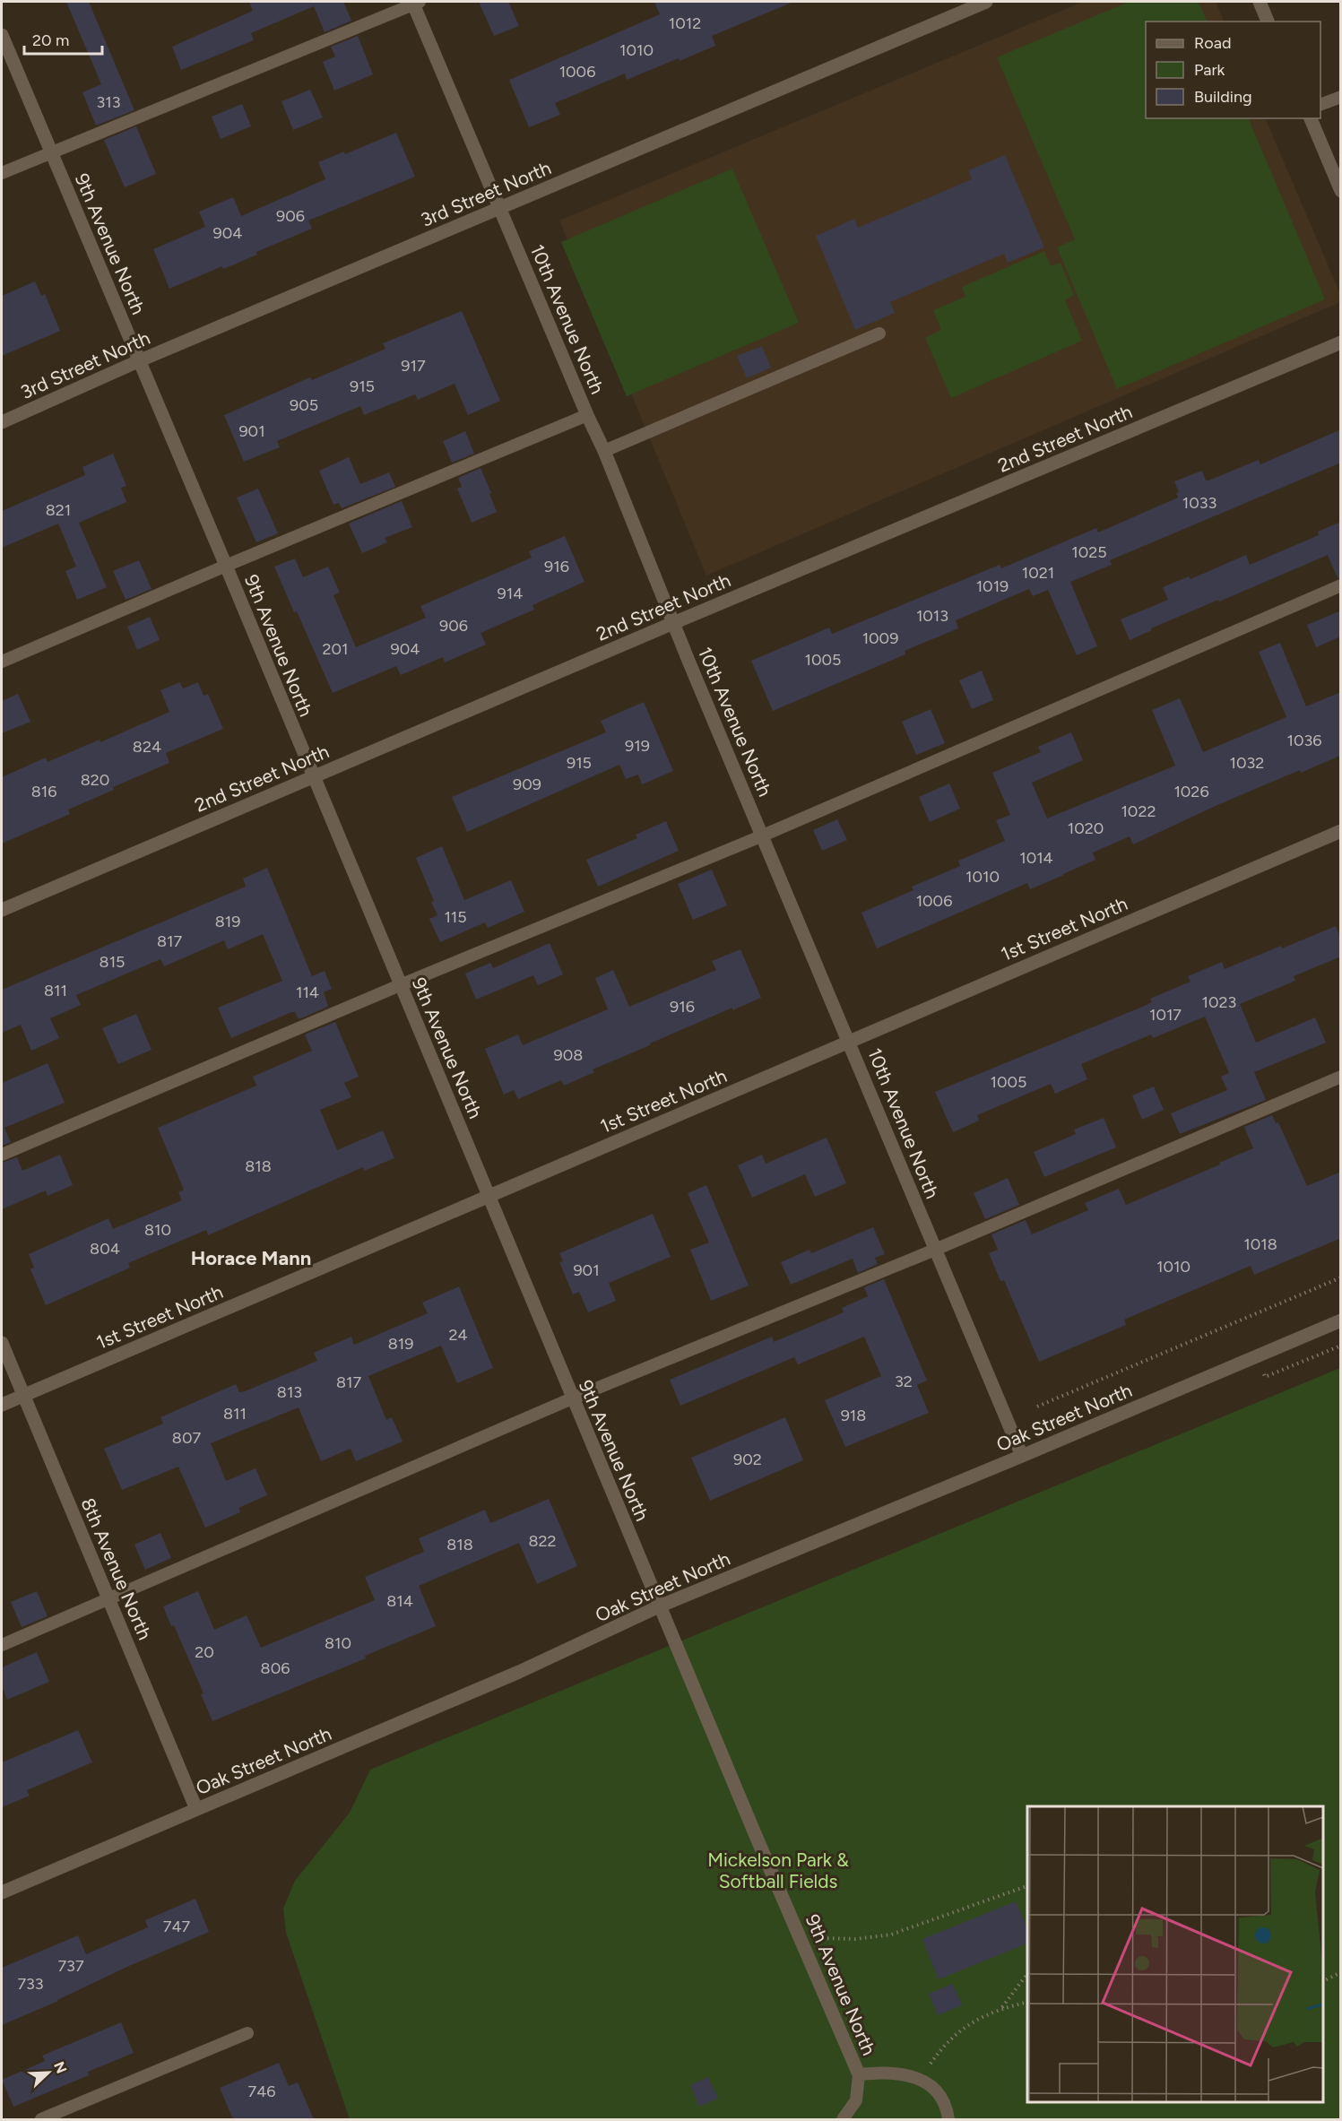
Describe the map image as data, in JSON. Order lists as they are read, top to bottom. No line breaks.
{"streets":{"street":["3rd Street North","9th Avenue North","10th Avenue North","2nd Street North","1st Street North","Oak Street North","8th Avenue North"]},"crossings":[["3rd Street North","9th Avenue North"],["3rd Street North","10th Avenue North"],["9th Avenue North","2nd Street North"],["9th Avenue North","1st Street North"],["9th Avenue North","Oak Street North"],["10th Avenue North","2nd Street North"],["10th Avenue North","1st Street North"],["10th Avenue North","Oak Street North"],["1st Street North","8th Avenue North"],["Oak Street North","8th Avenue North"]],"districts":["Horace Mann"],"parks":["Mickelson Park & Softball Fields"],"house_numbers":["1012","1010","1006","313","906","904","917","915","905","901","1033","821","1025","916","1021","1019","914","1013","906","1009","201","904","1005","1036","919","824","915","1032","820","909","816","1026","1022","1020","1014","1010","1006","115","819","817","815","811","114","1023","916","1017","908","1005","818","810","1018","804","1010","901","24","819","32","817","813","811","918","807","902","822","818","814","810","20","806","747","737","733","746"],"legend":["Road","Park","Building"],"scale_bar":"20 m","north":"top right"}
